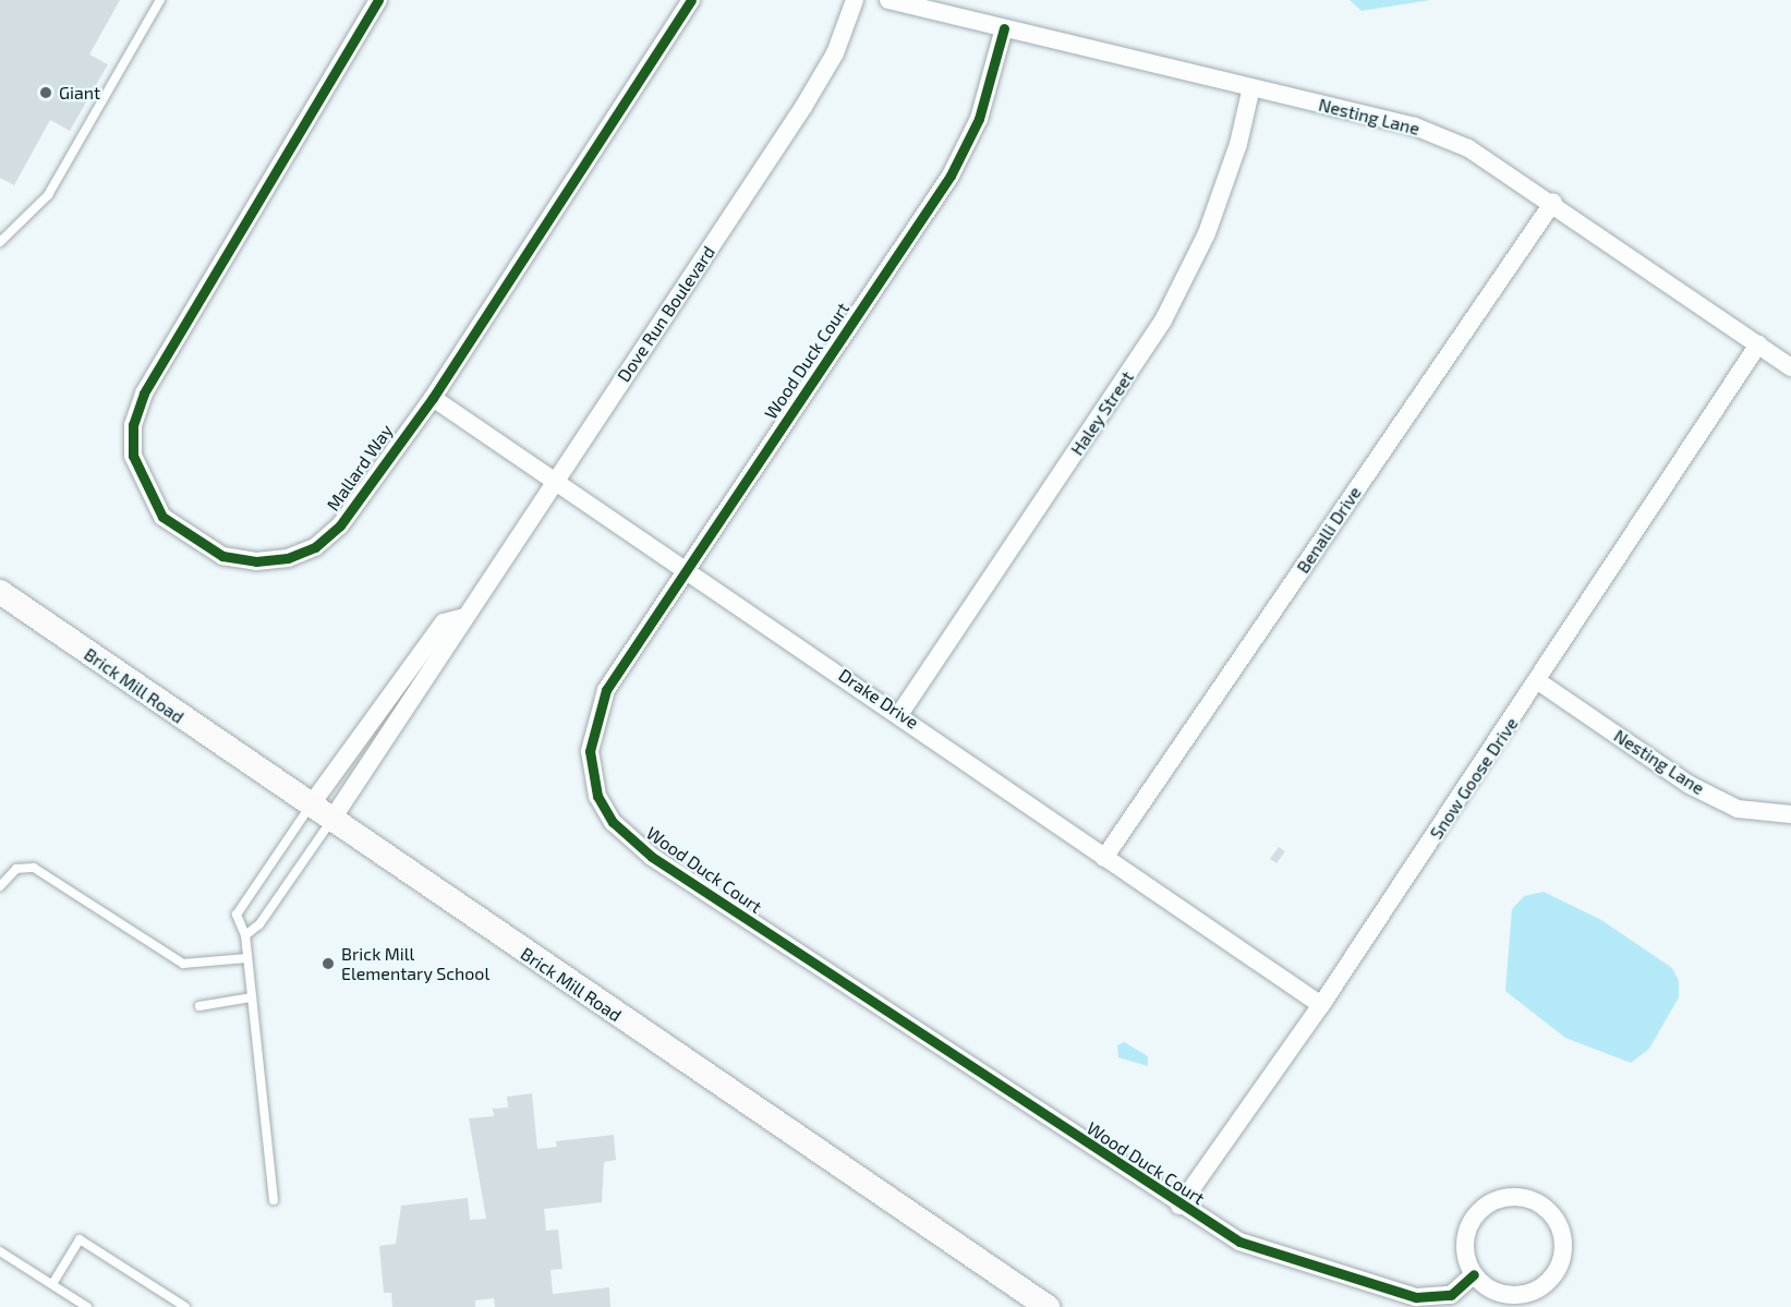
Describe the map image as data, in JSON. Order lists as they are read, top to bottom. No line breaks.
{"streets":{"street":["Nesting Lane","Dove Run Boulevard","Wood Duck Court","Haley Street","Mallard Way","Benalli Drive","Brick Mill Road","Drake Drive","Snow Goose Drive"]},"crossings":[["Nesting Lane","Wood Duck Court"],["Nesting Lane","Haley Street"],["Nesting Lane","Benalli Drive"],["Nesting Lane","Snow Goose Drive"],["Dove Run Boulevard","Brick Mill Road"],["Dove Run Boulevard","Drake Drive"],["Wood Duck Court","Drake Drive"],["Wood Duck Court","Snow Goose Drive"],["Haley Street","Drake Drive"],["Mallard Way","Drake Drive"],["Benalli Drive","Drake Drive"],["Drake Drive","Snow Goose Drive"]],"places":["Giant","Brick Mill Elementary School"]}
